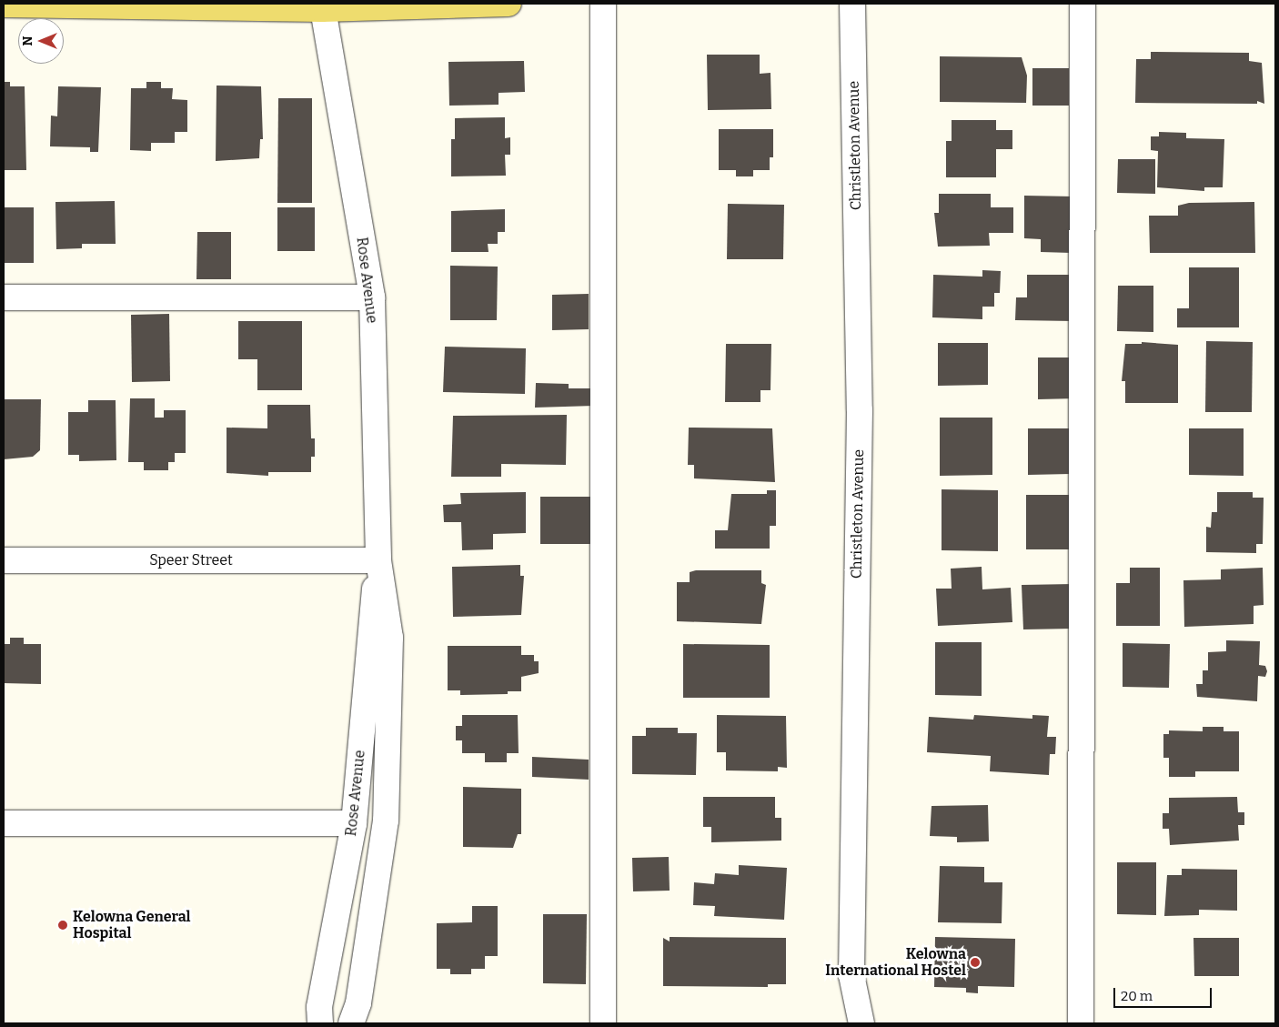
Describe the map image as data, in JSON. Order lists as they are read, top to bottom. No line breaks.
{"streets":{"street":["Christleton Avenue","Rose Avenue","Speer Street"]},"crossings":[["Rose Avenue","Speer Street"]],"places":["Kelowna General Hospital","Kelowna International Hostel"],"scale_bar":"20 m","north":"left"}
